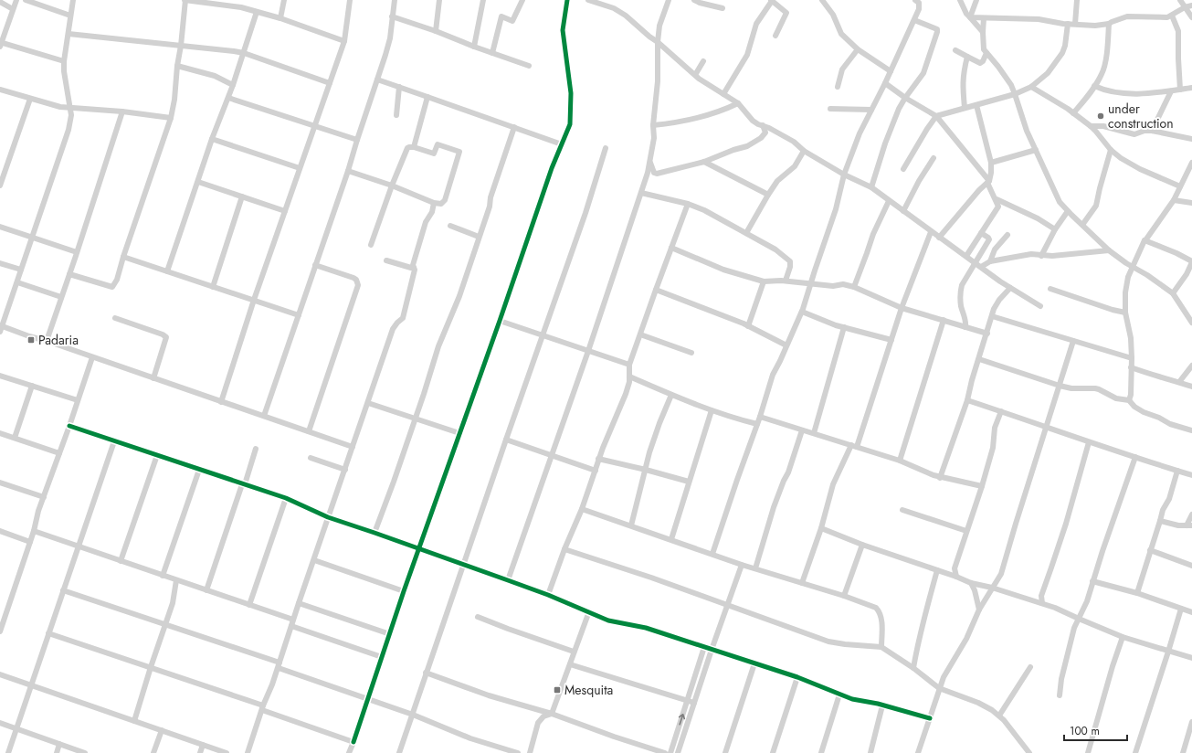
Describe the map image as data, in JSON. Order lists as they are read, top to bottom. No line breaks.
{"places":{"other":["under construction"],"transit":["Padaria","Mesquita"]},"scale_bar":"100 m"}
